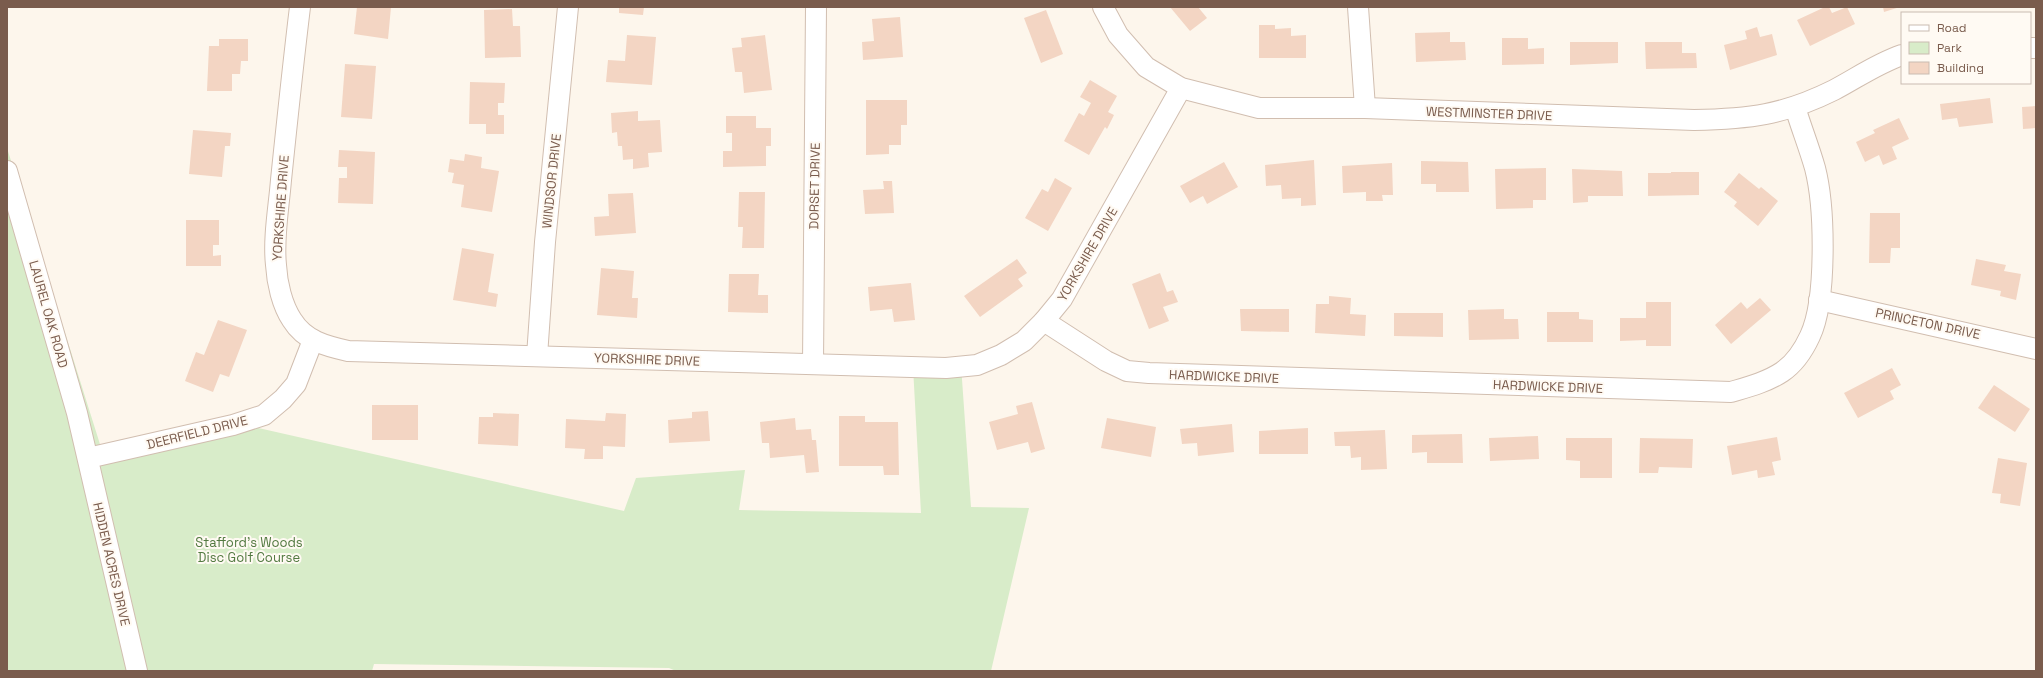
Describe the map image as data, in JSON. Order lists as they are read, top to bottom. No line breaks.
{"streets":{"street":["WESTMINSTER DRIVE","WINDSOR DRIVE","DORSET DRIVE","YORKSHIRE DRIVE","LAUREL OAK ROAD","PRINCETON DRIVE","HARDWICKE DRIVE","DEERFIELD DRIVE","HIDDEN ACRES DRIVE"]},"crossings":[["WESTMINSTER DRIVE","YORKSHIRE DRIVE"],["WESTMINSTER DRIVE","HARDWICKE DRIVE"],["WINDSOR DRIVE","YORKSHIRE DRIVE"],["DORSET DRIVE","YORKSHIRE DRIVE"],["YORKSHIRE DRIVE","HARDWICKE DRIVE"],["YORKSHIRE DRIVE","DEERFIELD DRIVE"],["LAUREL OAK ROAD","DEERFIELD DRIVE"],["LAUREL OAK ROAD","HIDDEN ACRES DRIVE"],["PRINCETON DRIVE","HARDWICKE DRIVE"],["DEERFIELD DRIVE","HIDDEN ACRES DRIVE"]],"parks":["Stafford's Woods Disc Golf Course"],"legend":["Road","Park","Building"]}
